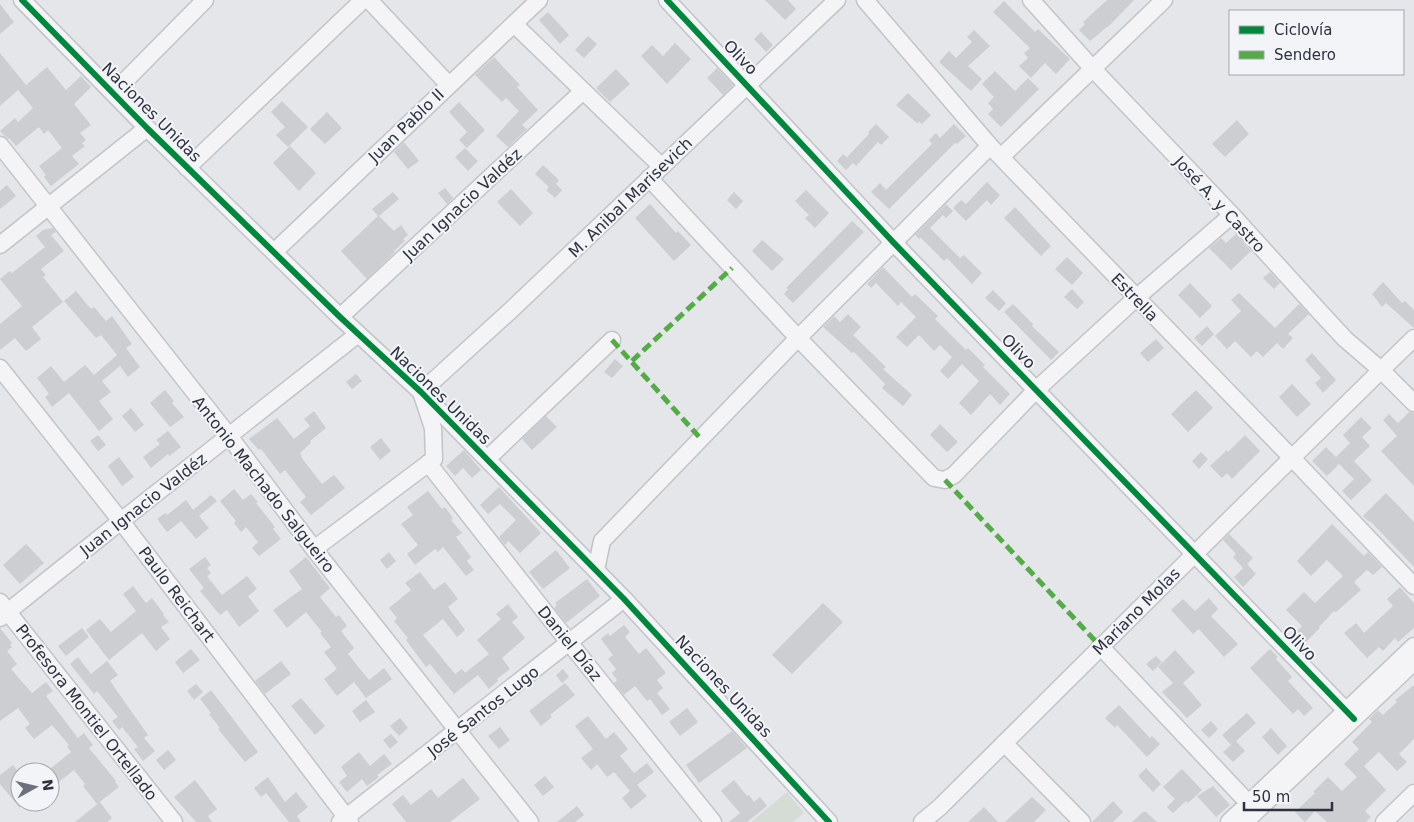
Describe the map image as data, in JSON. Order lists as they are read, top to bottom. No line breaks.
{"streets":{"street":["Olivo","Naciones Unidas","Juan Pablo II","M. Anibal Marisevich","Juan Ignacio Valdéz","José A. y Castro","Estrella","Antonio Machado Salgueiro","Paulo Reichart","Mariano Molas","Daniel Díaz","José Santos Lugo","Profesora Montiel Ortellado"]},"crossings":[["Olivo","M. Anibal Marisevich"],["Olivo","Mariano Molas"],["Naciones Unidas","Juan Pablo II"],["Naciones Unidas","M. Anibal Marisevich"],["Naciones Unidas","Juan Ignacio Valdéz"],["Naciones Unidas","José Santos Lugo"],["Juan Ignacio Valdéz","Antonio Machado Salgueiro"],["Juan Ignacio Valdéz","Paulo Reichart"],["Juan Ignacio Valdéz","Profesora Montiel Ortellado"],["José A. y Castro","Mariano Molas"],["Estrella","Mariano Molas"],["Antonio Machado Salgueiro","José Santos Lugo"],["Paulo Reichart","José Santos Lugo"],["Daniel Díaz","José Santos Lugo"]],"legend":["Ciclovía","Sendero"],"scale_bar":"50 m","north":"right"}
